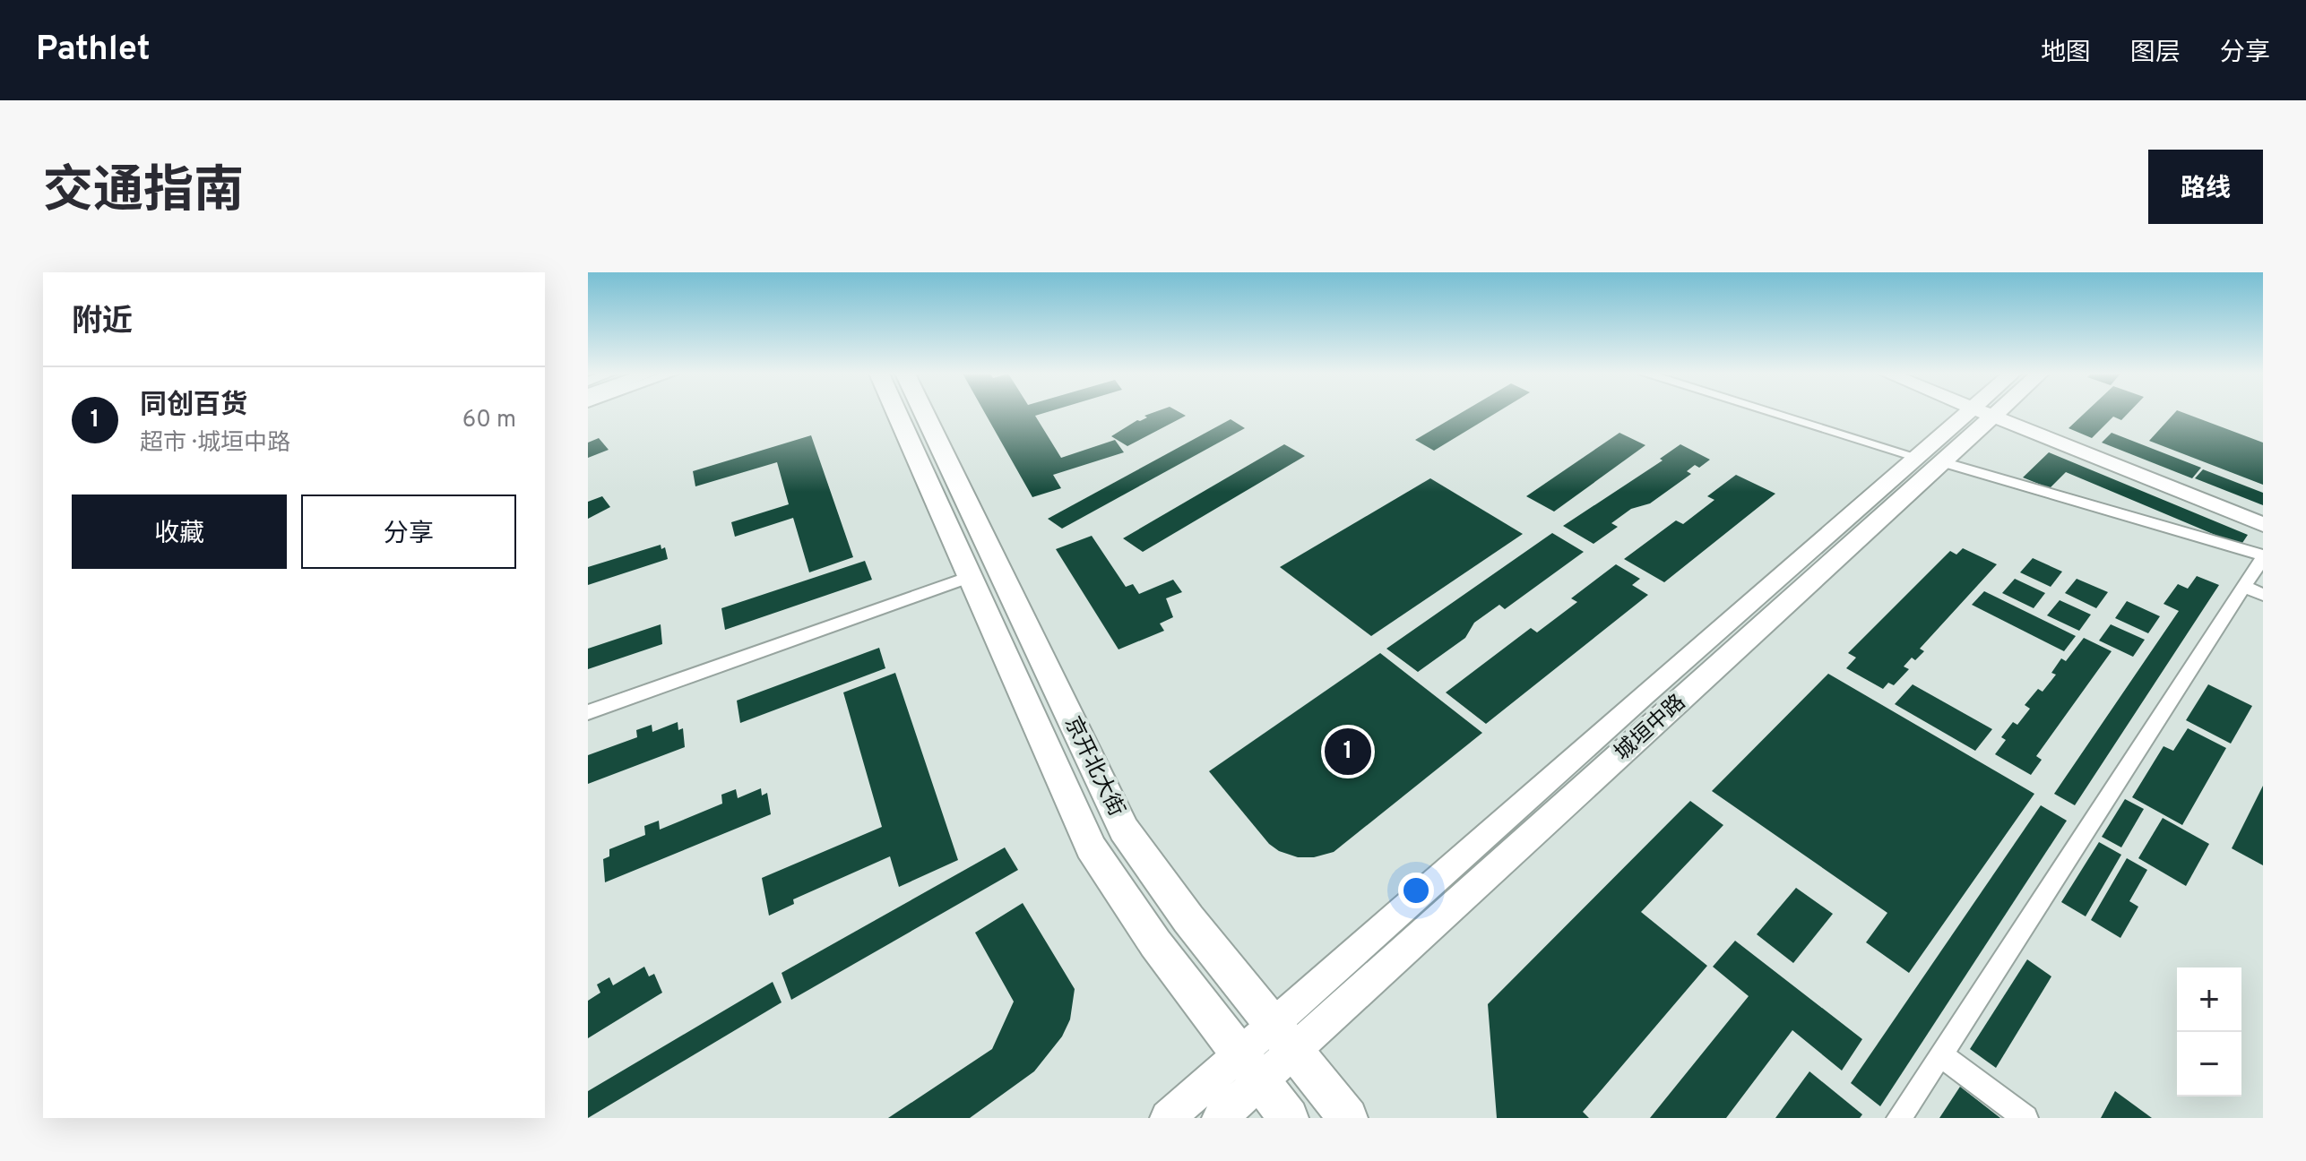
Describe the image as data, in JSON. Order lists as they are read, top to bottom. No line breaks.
{"streets":{"main road":["城垣中路","京开北大街"]},"crossings":[["城垣中路","京开北大街"]],"page":{"header":"Pathlet","nav":["地图","图层","分享"],"title":"交通指南","buttons":["路线",["收藏","分享"]],"heading":"附近","list":[{"mark":"1","name":"同创百货","note":"超市 · 城垣中路","value":"60 m"}],"pins":"1","map_buttons":["+","−"]}}
